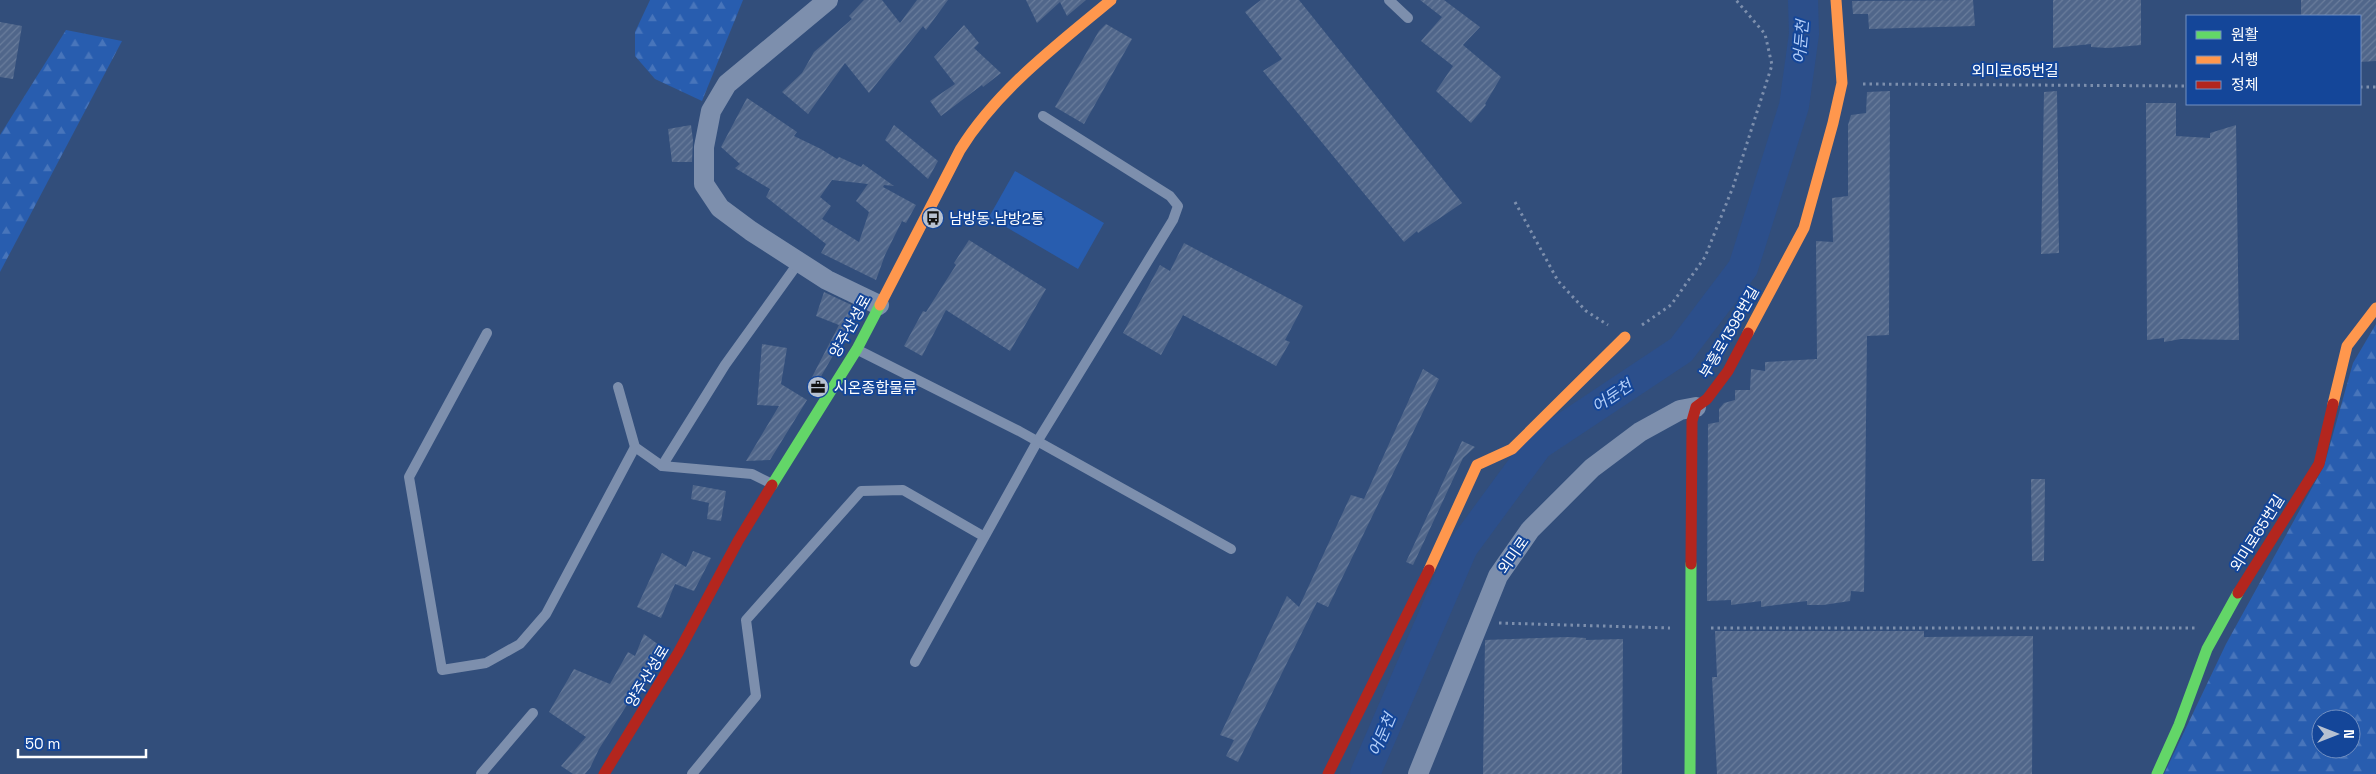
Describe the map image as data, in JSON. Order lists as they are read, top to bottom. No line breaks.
{"streets":{"street":["외미로65번길","양주산성로","부흥로1398번길","외미로"]},"crossings":[["외미로65번길","부흥로1398번길"],["부흥로1398번길","외미로"]],"water":["어둔천"],"places":{"bus stop":["남방동.남방2통"],"office":["시온종합물류"]},"legend":["원활","서행","정체"],"scale_bar":"50 m","north":"right"}
